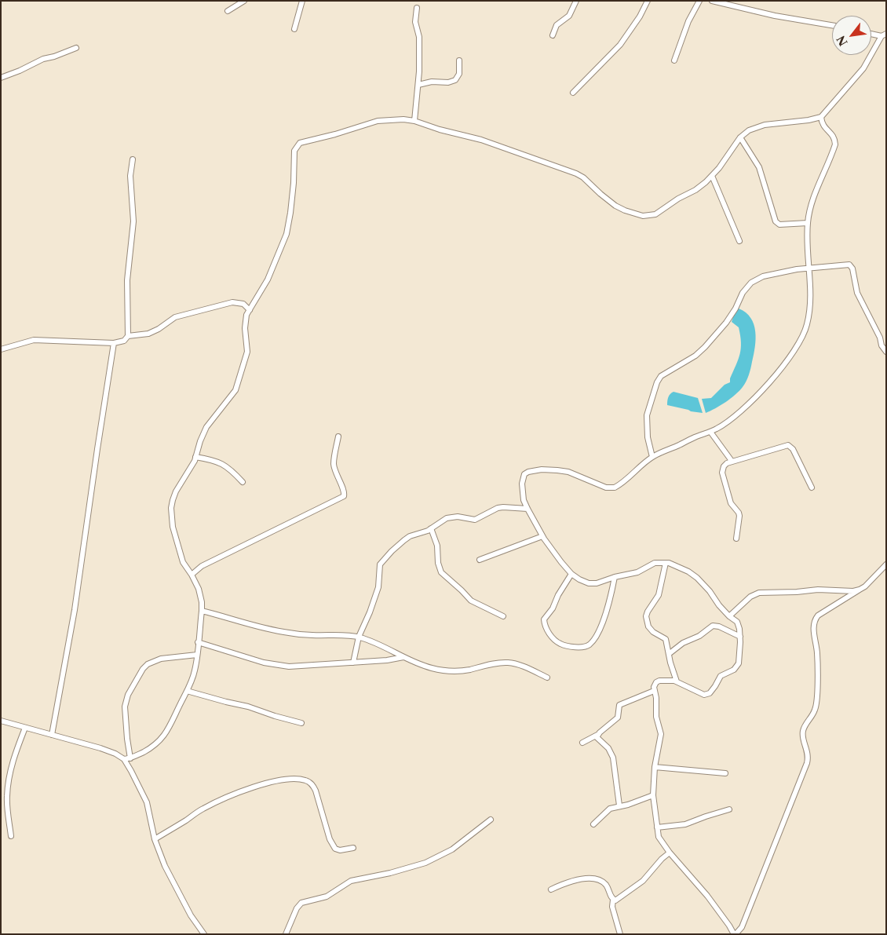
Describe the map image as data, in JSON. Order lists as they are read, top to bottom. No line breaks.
{"north":"bottom left"}
